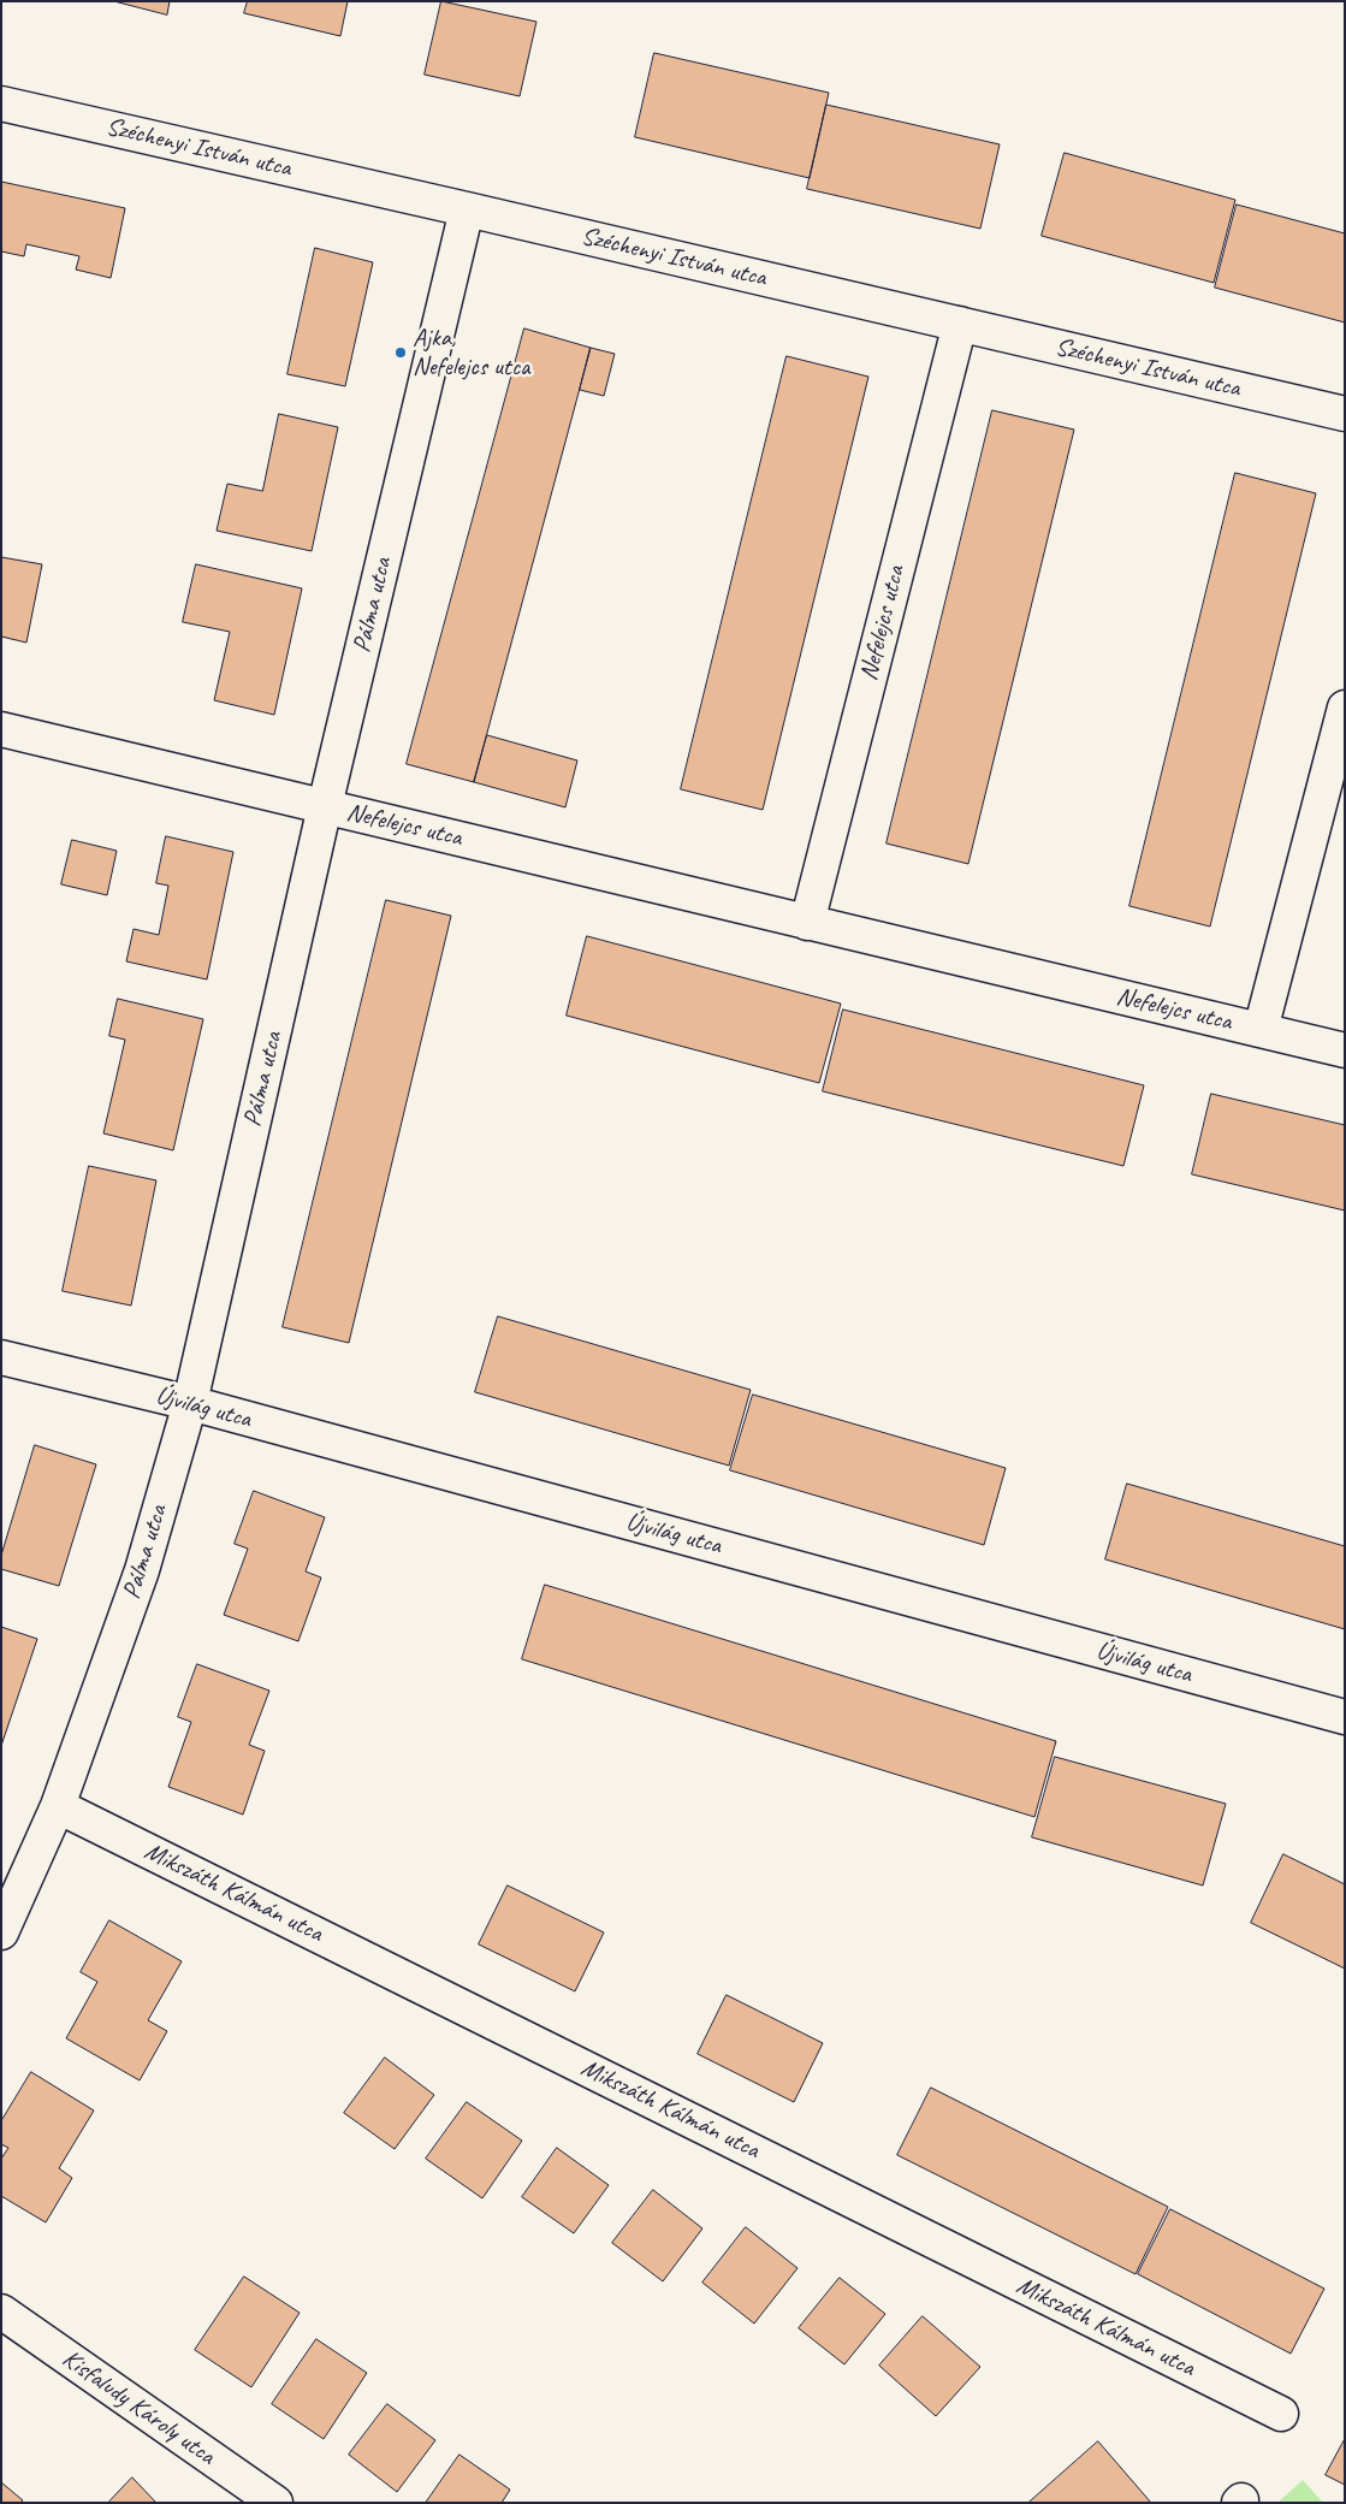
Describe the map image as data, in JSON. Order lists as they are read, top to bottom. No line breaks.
{"streets":{"street":["Széchenyi István utca","Pálma utca","Nefelejcs utca","Újvilág utca","Mikszáth Kálmán utca","Kisfaludy Károly utca"]},"crossings":[["Széchenyi István utca","Pálma utca"],["Széchenyi István utca","Nefelejcs utca"],["Pálma utca","Nefelejcs utca"],["Pálma utca","Újvilág utca"],["Pálma utca","Mikszáth Kálmán utca"]],"places":["Ajka, Nefelejcs utca"]}
